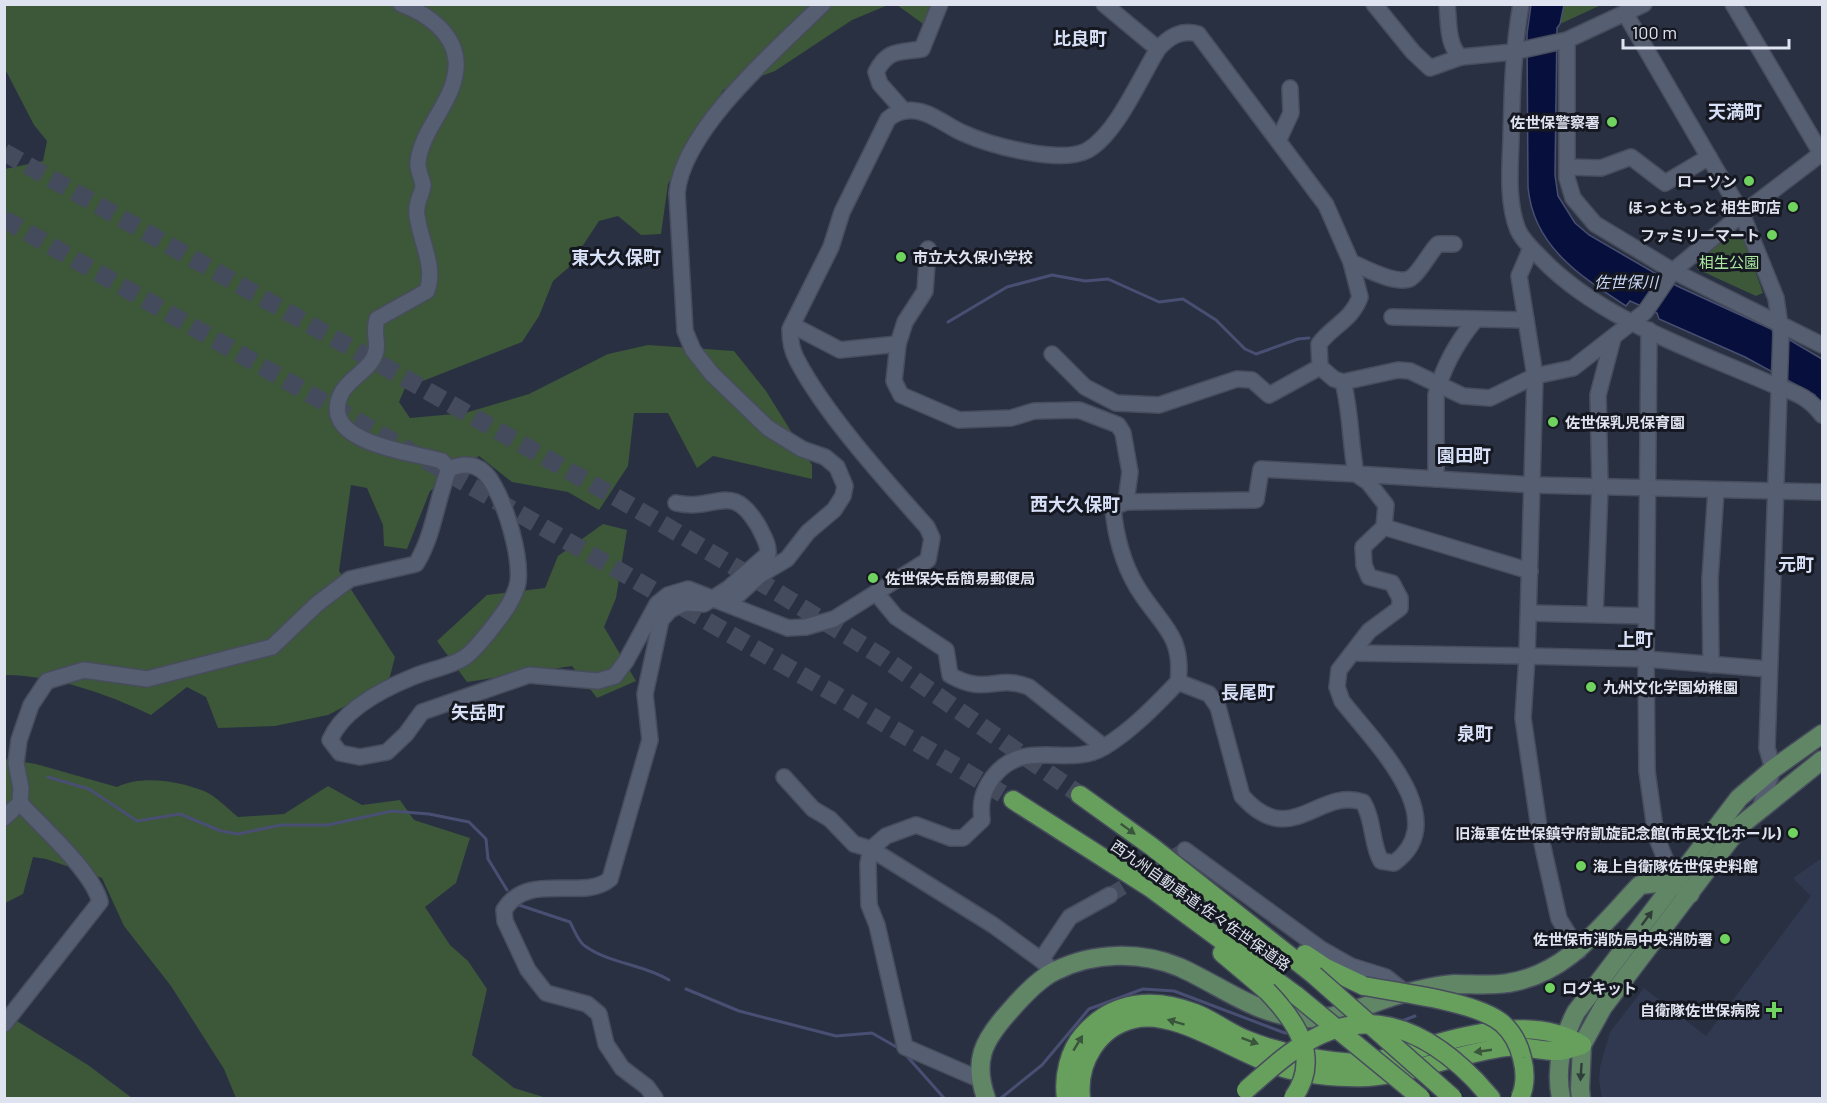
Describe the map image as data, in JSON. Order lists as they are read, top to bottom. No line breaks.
{"streets":{"highway":["西九州自動車道;佐々佐世保道路"]},"districts":["比良町","天満町","東大久保町","園田町","西大久保町","元町","上町","長尾町","矢岳町","泉町"],"water":["佐世保川"],"parks":["相生公園"],"places":{"other":["佐世保警察署","ローソン","ほっともっと 相生町店","ファミリーマート","市立大久保小学校","佐世保乳児保育園","佐世保矢岳簡易郵便局","九州文化学園幼稚園","旧海軍佐世保鎮守府凱旋記念館(市民文化ホール)","海上自衛隊佐世保史料館","佐世保市消防局中央消防署","ログキット"],"health":["自衛隊佐世保病院"]},"scale_bar":"100 m"}
